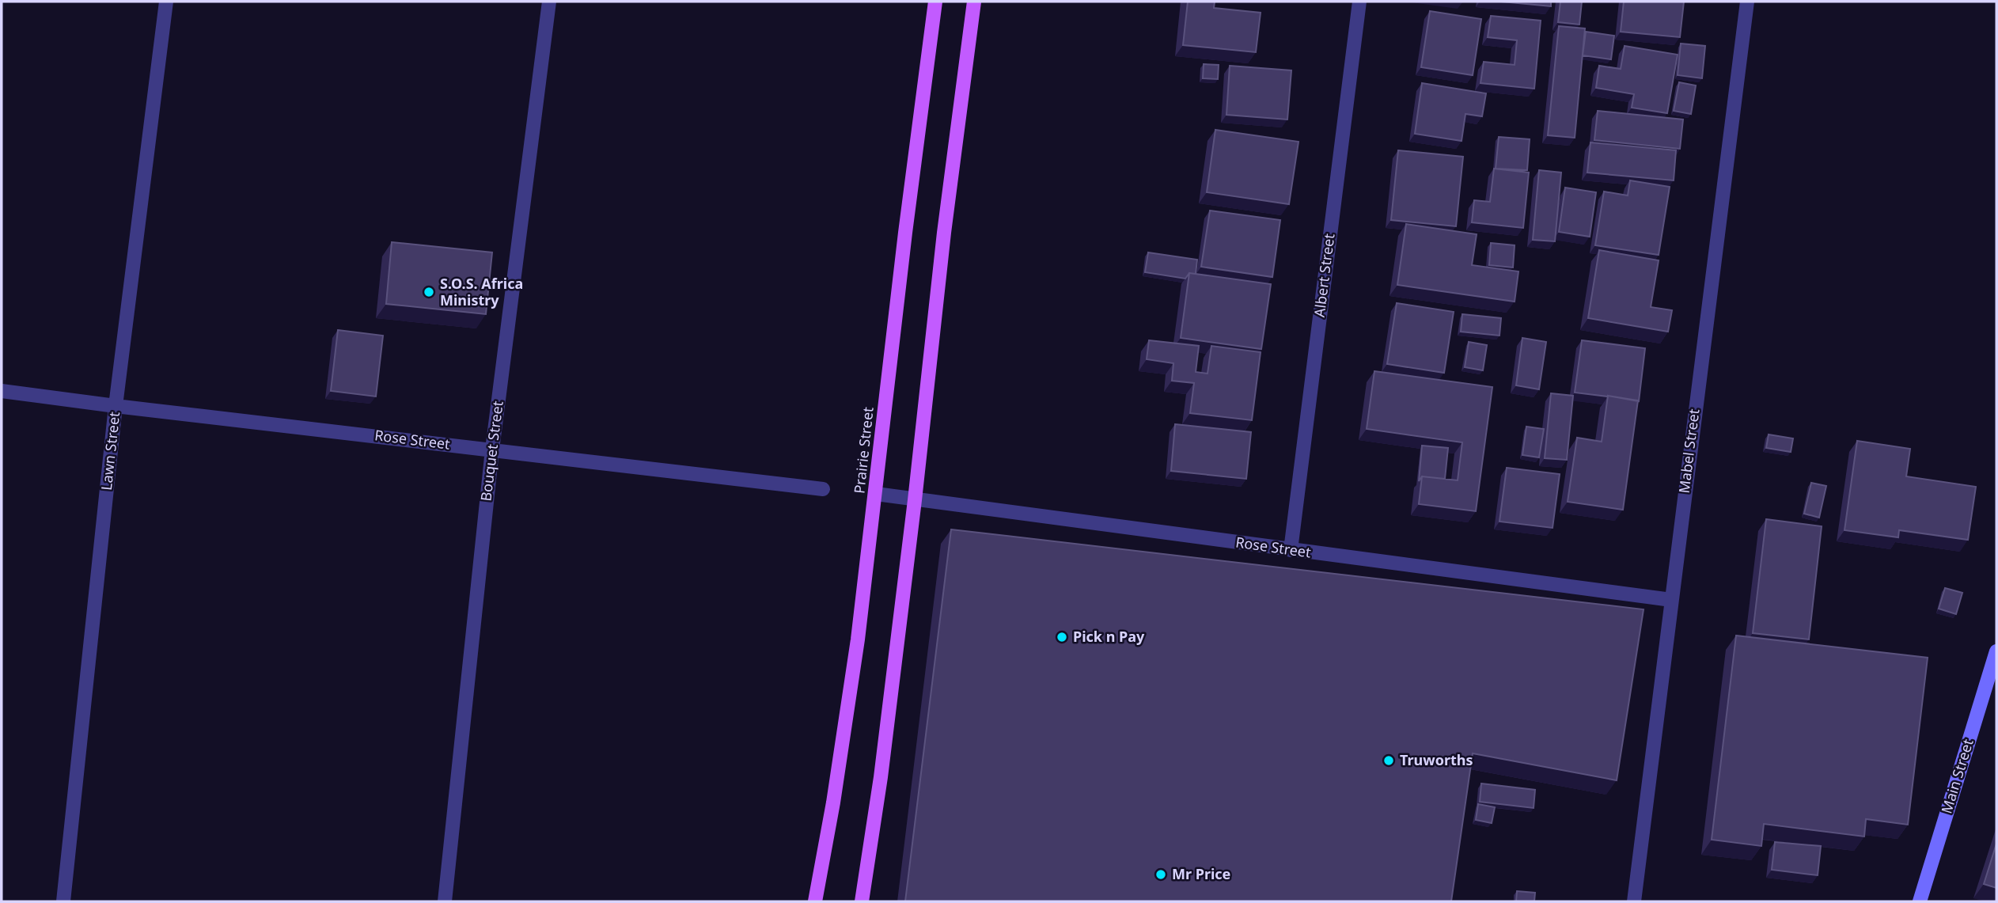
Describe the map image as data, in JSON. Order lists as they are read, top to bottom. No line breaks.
{"streets":{"main road":["Prairie Street","Main Street"],"street":["Albert Street","Rose Street","Lawn Street","Bouquet Street","Mabel Street"]},"crossings":[["Albert Street","Rose Street"],["Rose Street","Prairie Street"],["Rose Street","Lawn Street"],["Rose Street","Bouquet Street"],["Rose Street","Mabel Street"]],"places":["S.O.S. Africa Ministry","Pick n Pay","Truworths","Mr Price"]}
